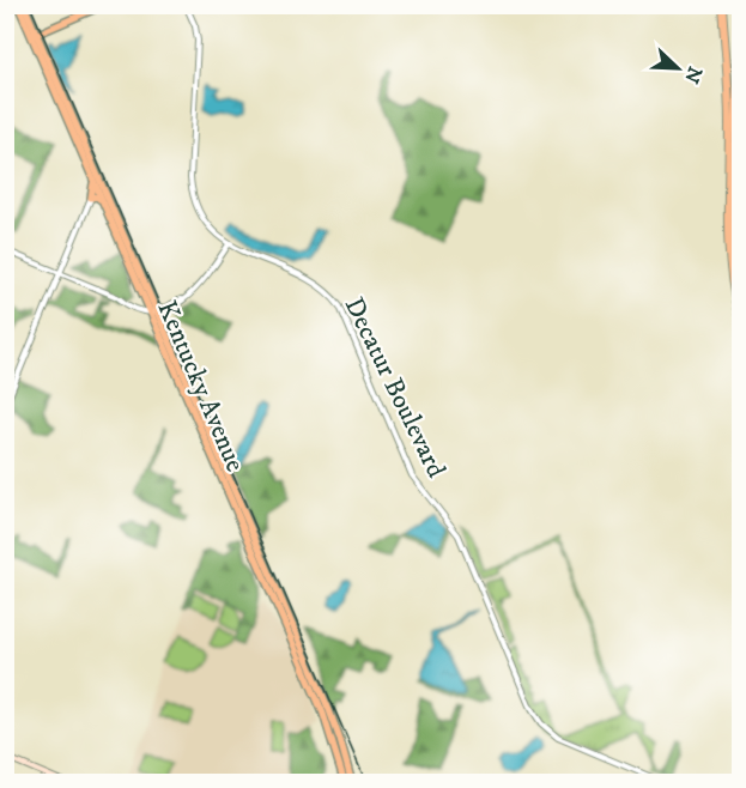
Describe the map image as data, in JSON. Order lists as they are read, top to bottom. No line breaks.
{"streets":{"main road":["Kentucky Avenue"],"street":["Decatur Boulevard"]},"north":"bottom right"}
